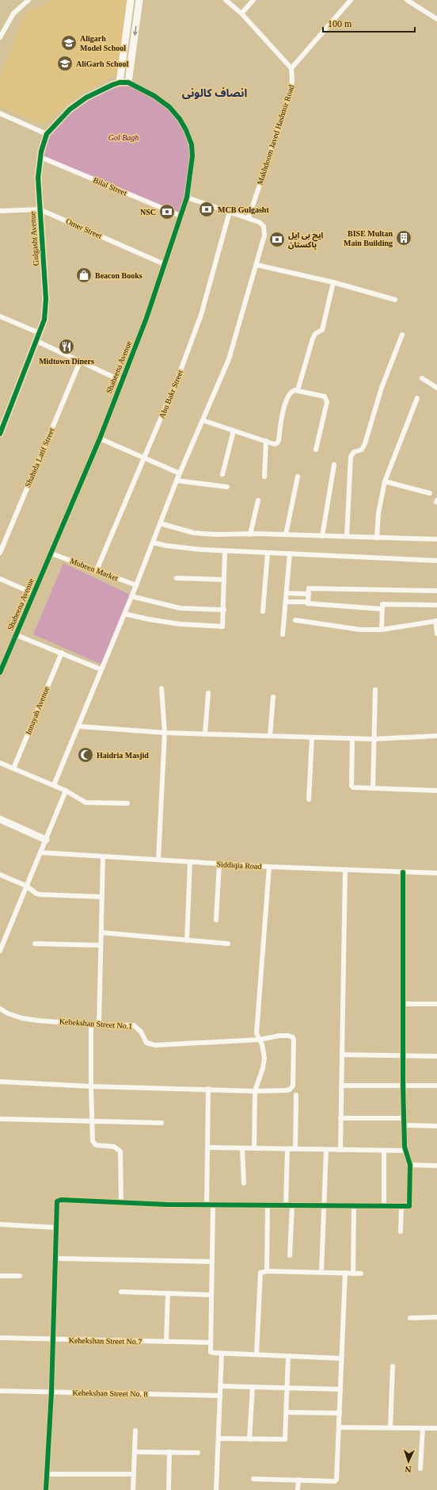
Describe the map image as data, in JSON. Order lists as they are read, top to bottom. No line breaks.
{"streets":{"street":["Makhdoom Javed Hashmir Road","Bilal Street","Omer Street","Gulgasht Avenue","Shaheena Avenue","Abu Bakr Street","Shahida Latif Street","Mubeen Market","Innayah Avenue","Siddiqia Road","Kehekshan Street No.1","Kehekshan Street No.7","Kehekshan Street No. 8"]},"crossings":[["Bilal Street","Gulgasht Avenue"],["Bilal Street","Shaheena Avenue"],["Omer Street","Gulgasht Avenue"],["Omer Street","Shaheena Avenue"],["Gulgasht Avenue","Shaheena Avenue"],["Shaheena Avenue","Mubeen Market"],["Abu Bakr Street","Mubeen Market"]],"districts":["انصاف کالونی"],"parks":["Gol Bagh"],"places":{"school or university":["Aligarh Model School","AliGarh School"],"bank":["MCB Gulgasht","NSC","ایچ بی ایل پاکستان"],"building":["BISE Multan Main Building"],"shop":["Beacon Books"],"restaurant":["Midtown Diners"],"mosque":["Haidria Masjid"]},"scale_bar":"100 m","north":"bottom"}
